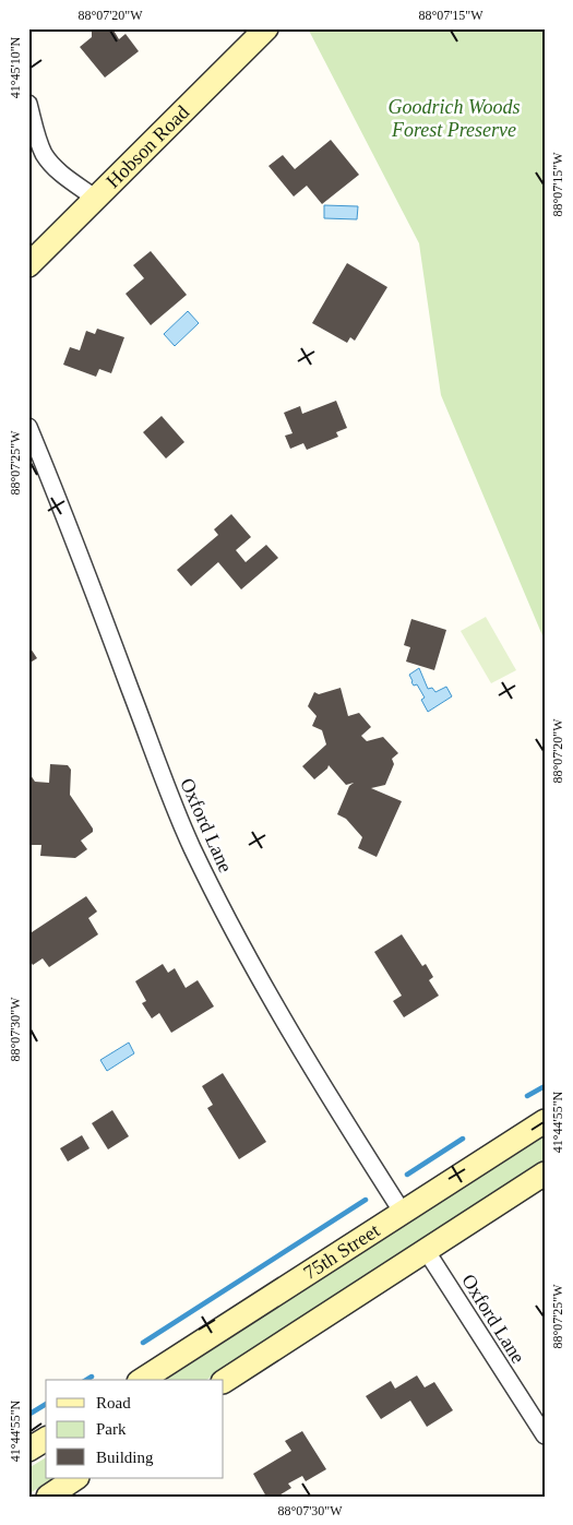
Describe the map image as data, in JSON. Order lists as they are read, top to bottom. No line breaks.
{"streets":{"main road":["Hobson Road","75th Street"],"street":["Oxford Lane"]},"crossings":[["Oxford Lane","75th Street"]],"parks":["Goodrich Woods Forest Preserve"],"legend":["Road","Park","Building"],"coordinates":["88°07'20\"W","88°07'15\"W","41°45'10\"N","88°07'25\"W","88°07'30\"W","41°44'55\"N"]}
